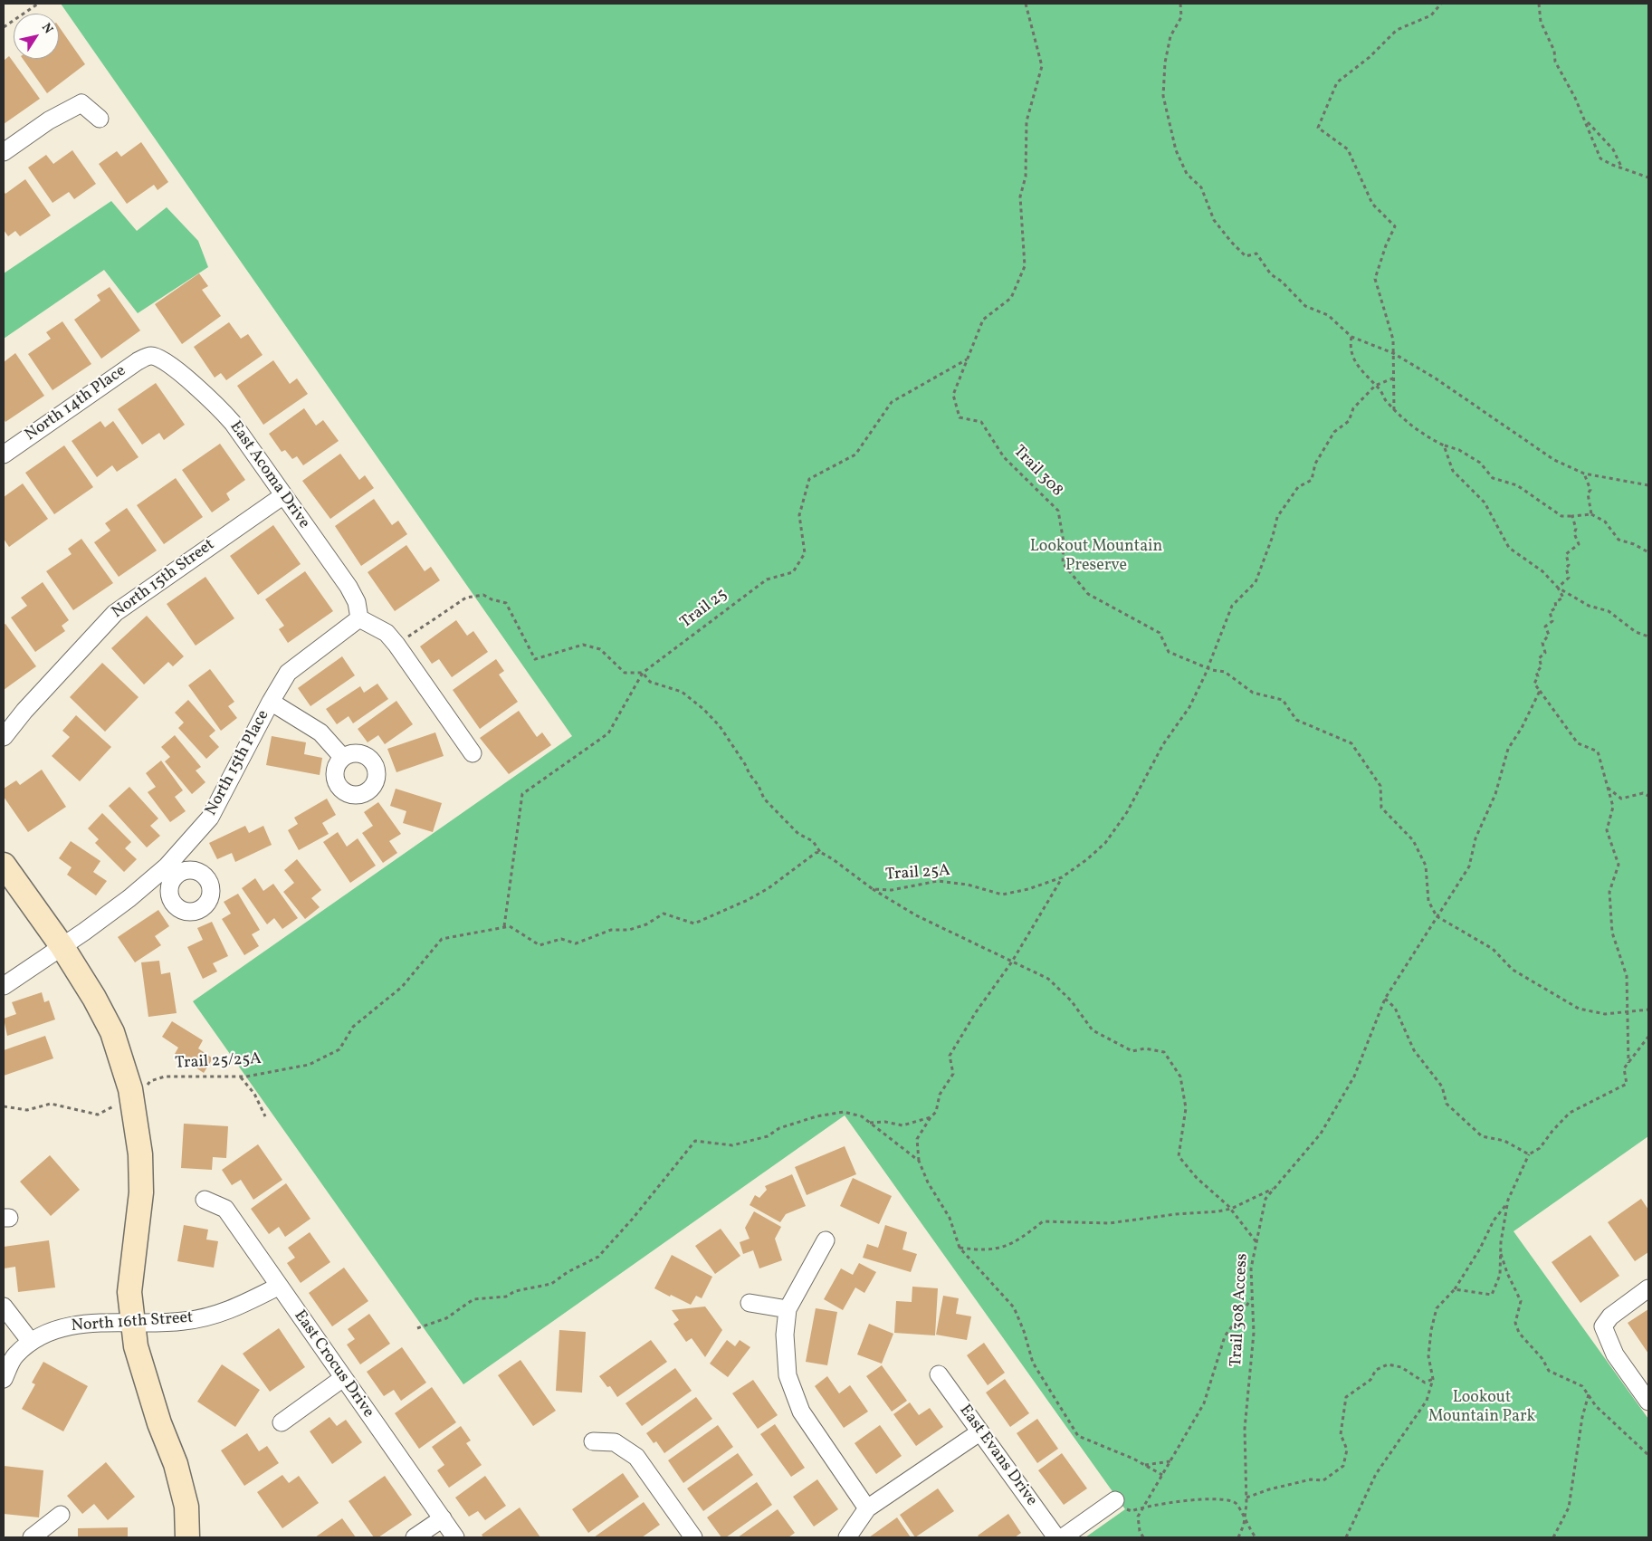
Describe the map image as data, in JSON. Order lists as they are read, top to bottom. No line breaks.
{"streets":{"street":["North 14th Place","East Acoma Drive","North 15th Street","North 15th Place","North 16th Street","East Crocus Drive","East Evans Drive"],"path":["Trail 308","Trail 25","Trail 25A","Trail 25/25A","Trail 308 Access"]},"crossings":[["North 14th Place","East Acoma Drive"],["Trail 308","Trail 25"],["Trail 308","Trail 25A"],["Trail 308","Trail 308 Access"],["East Acoma Drive","North 15th Street"],["East Acoma Drive","North 15th Place"],["Trail 25","Trail 25A"],["Trail 25","Trail 25/25A"],["North 16th Street","East Crocus Drive"]],"parks":["Lookout Mountain Preserve","Lookout Mountain Park"],"north":"top right"}
